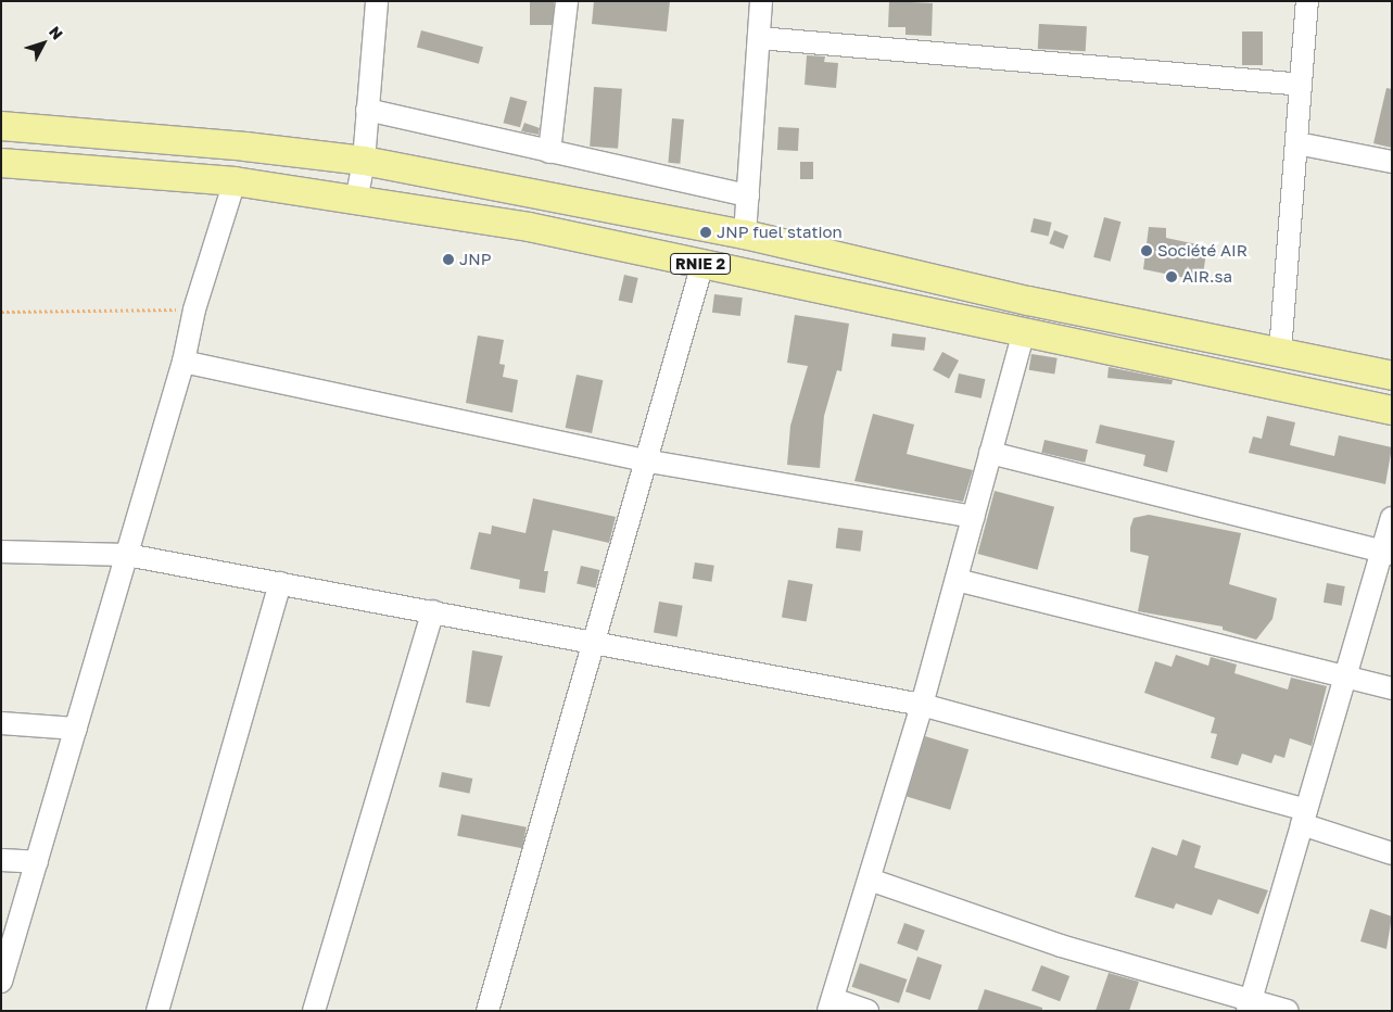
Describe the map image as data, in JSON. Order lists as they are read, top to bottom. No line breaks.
{"streets":{"main road":["RNIE 2"]},"places":["JNP fuel station","Société AIR","JNP","AIR.sa"],"north":"top right"}
